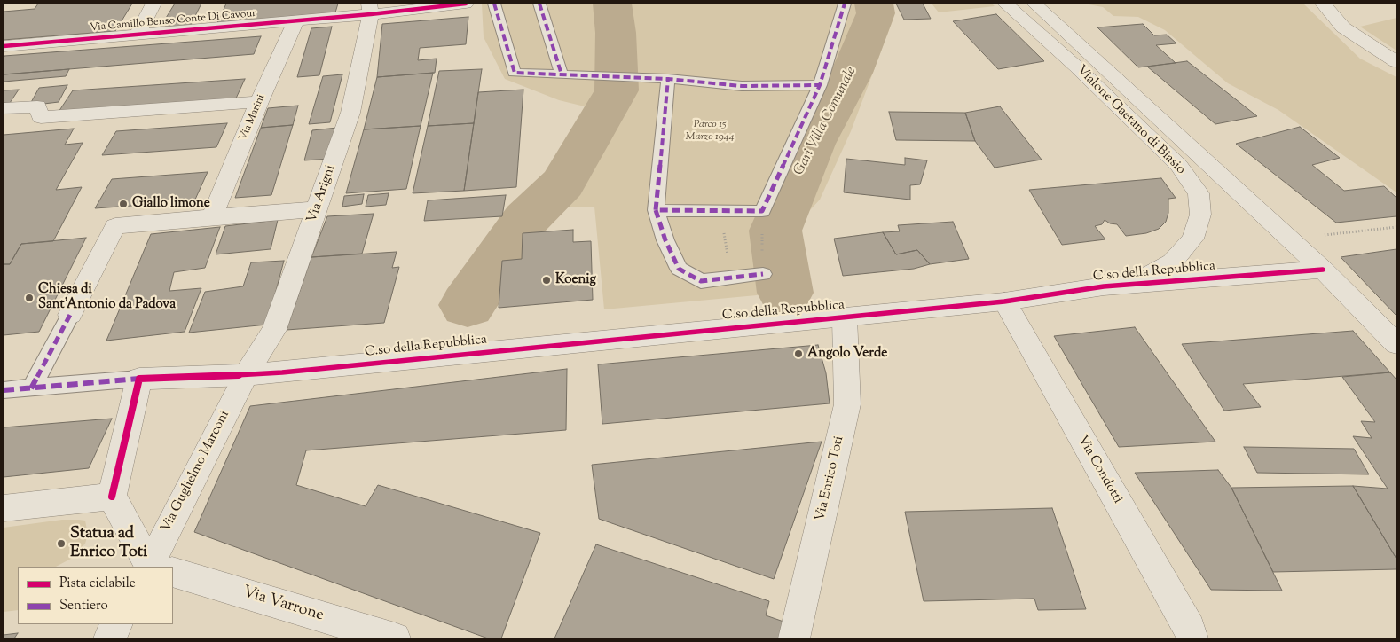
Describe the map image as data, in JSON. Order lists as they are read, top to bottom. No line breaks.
{"streets":{"street":["Via Camillo Benso Conte Di Cavour","Via Marini","Vialone Gaetano di Biasio","Via Arigni","C.so della Repubblica","Via Condotti","Via Guglielmo Marconi","Via Enrico Toti","Via Varrone"]},"crossings":[["Via Camillo Benso Conte Di Cavour","Via Marini"],["Via Camillo Benso Conte Di Cavour","Via Arigni"],["Vialone Gaetano di Biasio","C.so della Repubblica"],["Via Arigni","C.so della Repubblica"],["Via Arigni","Via Guglielmo Marconi"],["C.so della Repubblica","Via Condotti"],["C.so della Repubblica","Via Guglielmo Marconi"],["C.so della Repubblica","Via Enrico Toti"]],"water":["Gari Villa Comunale"],"parks":["Parco 15 Marzo 1944"],"places":["Giallo limone","Koenig","Chiesa di Sant'Antonio da Padova","Angolo Verde","Statua ad Enrico Toti"],"legend":["Pista ciclabile","Sentiero"]}
